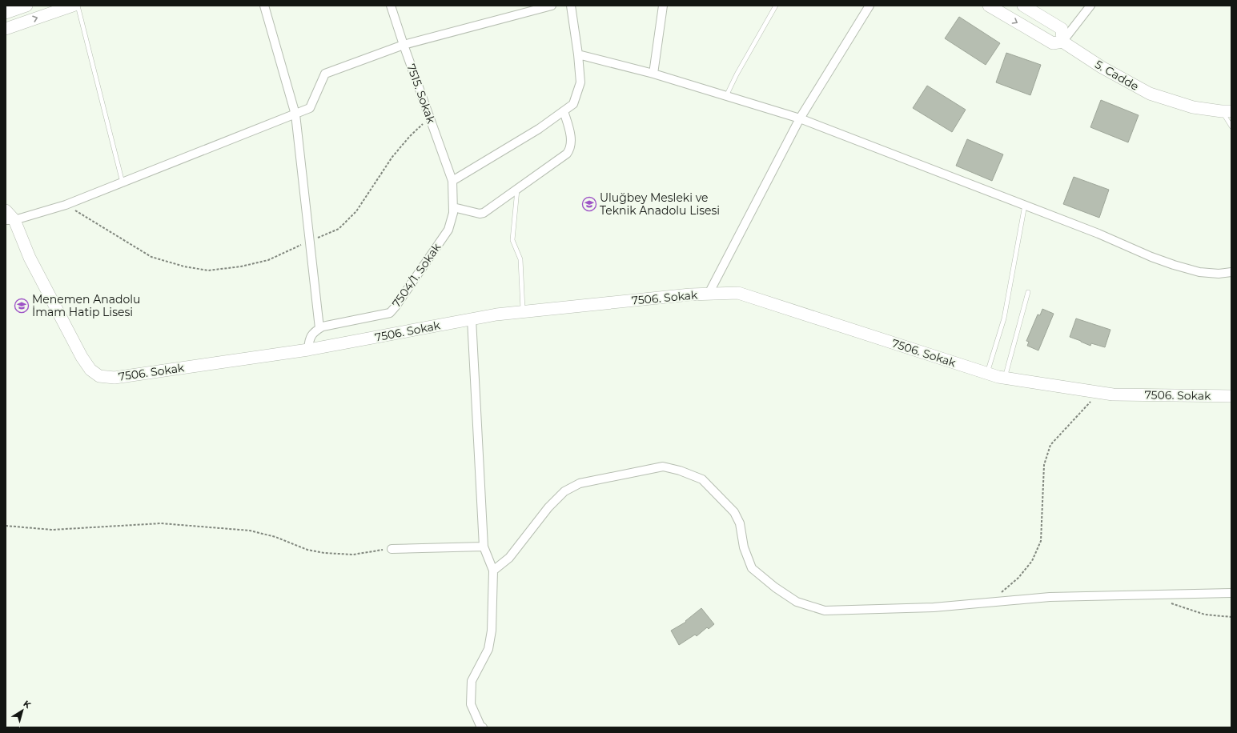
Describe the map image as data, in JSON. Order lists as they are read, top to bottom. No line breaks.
{"streets":{"street":["5. Cadde","7515. Sokak","7504/1. Sokak","7506. Sokak"]},"crossings":[["7515. Sokak","7504/1. Sokak"]],"places":{"school or university":["Uluğbey Mesleki ve Teknik Anadolu Lisesi","Menemen Anadolu İmam Hatip Lisesi"]},"north":"top right"}
